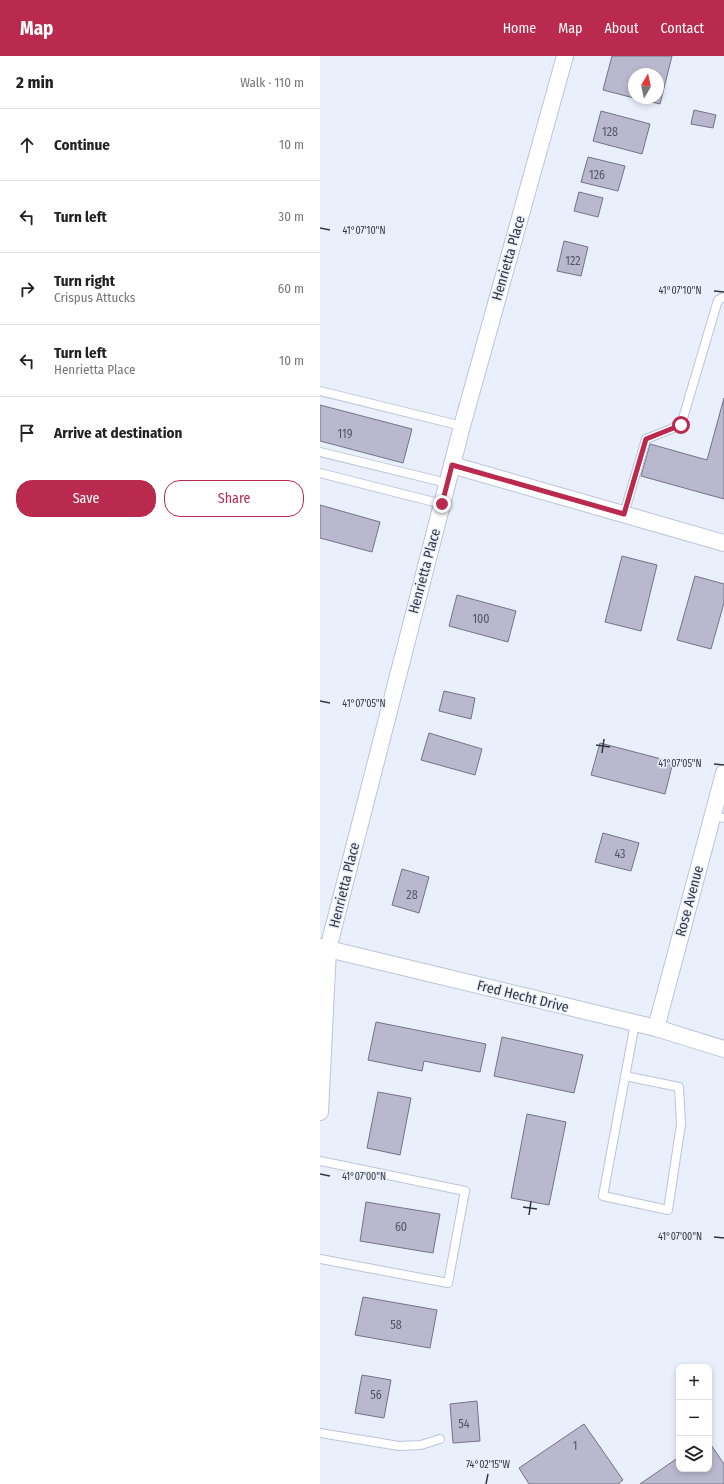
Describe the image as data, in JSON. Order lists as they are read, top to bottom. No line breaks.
{"streets":{"street":["Henrietta Place","Rose Avenue","Fred Hecht Drive"]},"crossings":[["Henrietta Place","Fred Hecht Drive"],["Rose Avenue","Fred Hecht Drive"]],"house_numbers":["128","126","122","119","100","43","28","60","58","56","54","1"],"north":"top","page":{"header":"Map","nav":["Home","Map","About","Contact"],"heading":["2 min","Walk · 110 m"],"list":[["Continue","10 m"],["Turn left","30 m"],["Turn right","Crispus Attucks","60 m"],["Turn left","Henrietta Place","10 m"],"Arrive at destination"],"buttons":["Save","Share"],"map_buttons":["+","−"]},"coordinates":["41°07'10\"N","41°07'05\"N","41°07'00\"N","74°02'15\"W"]}
